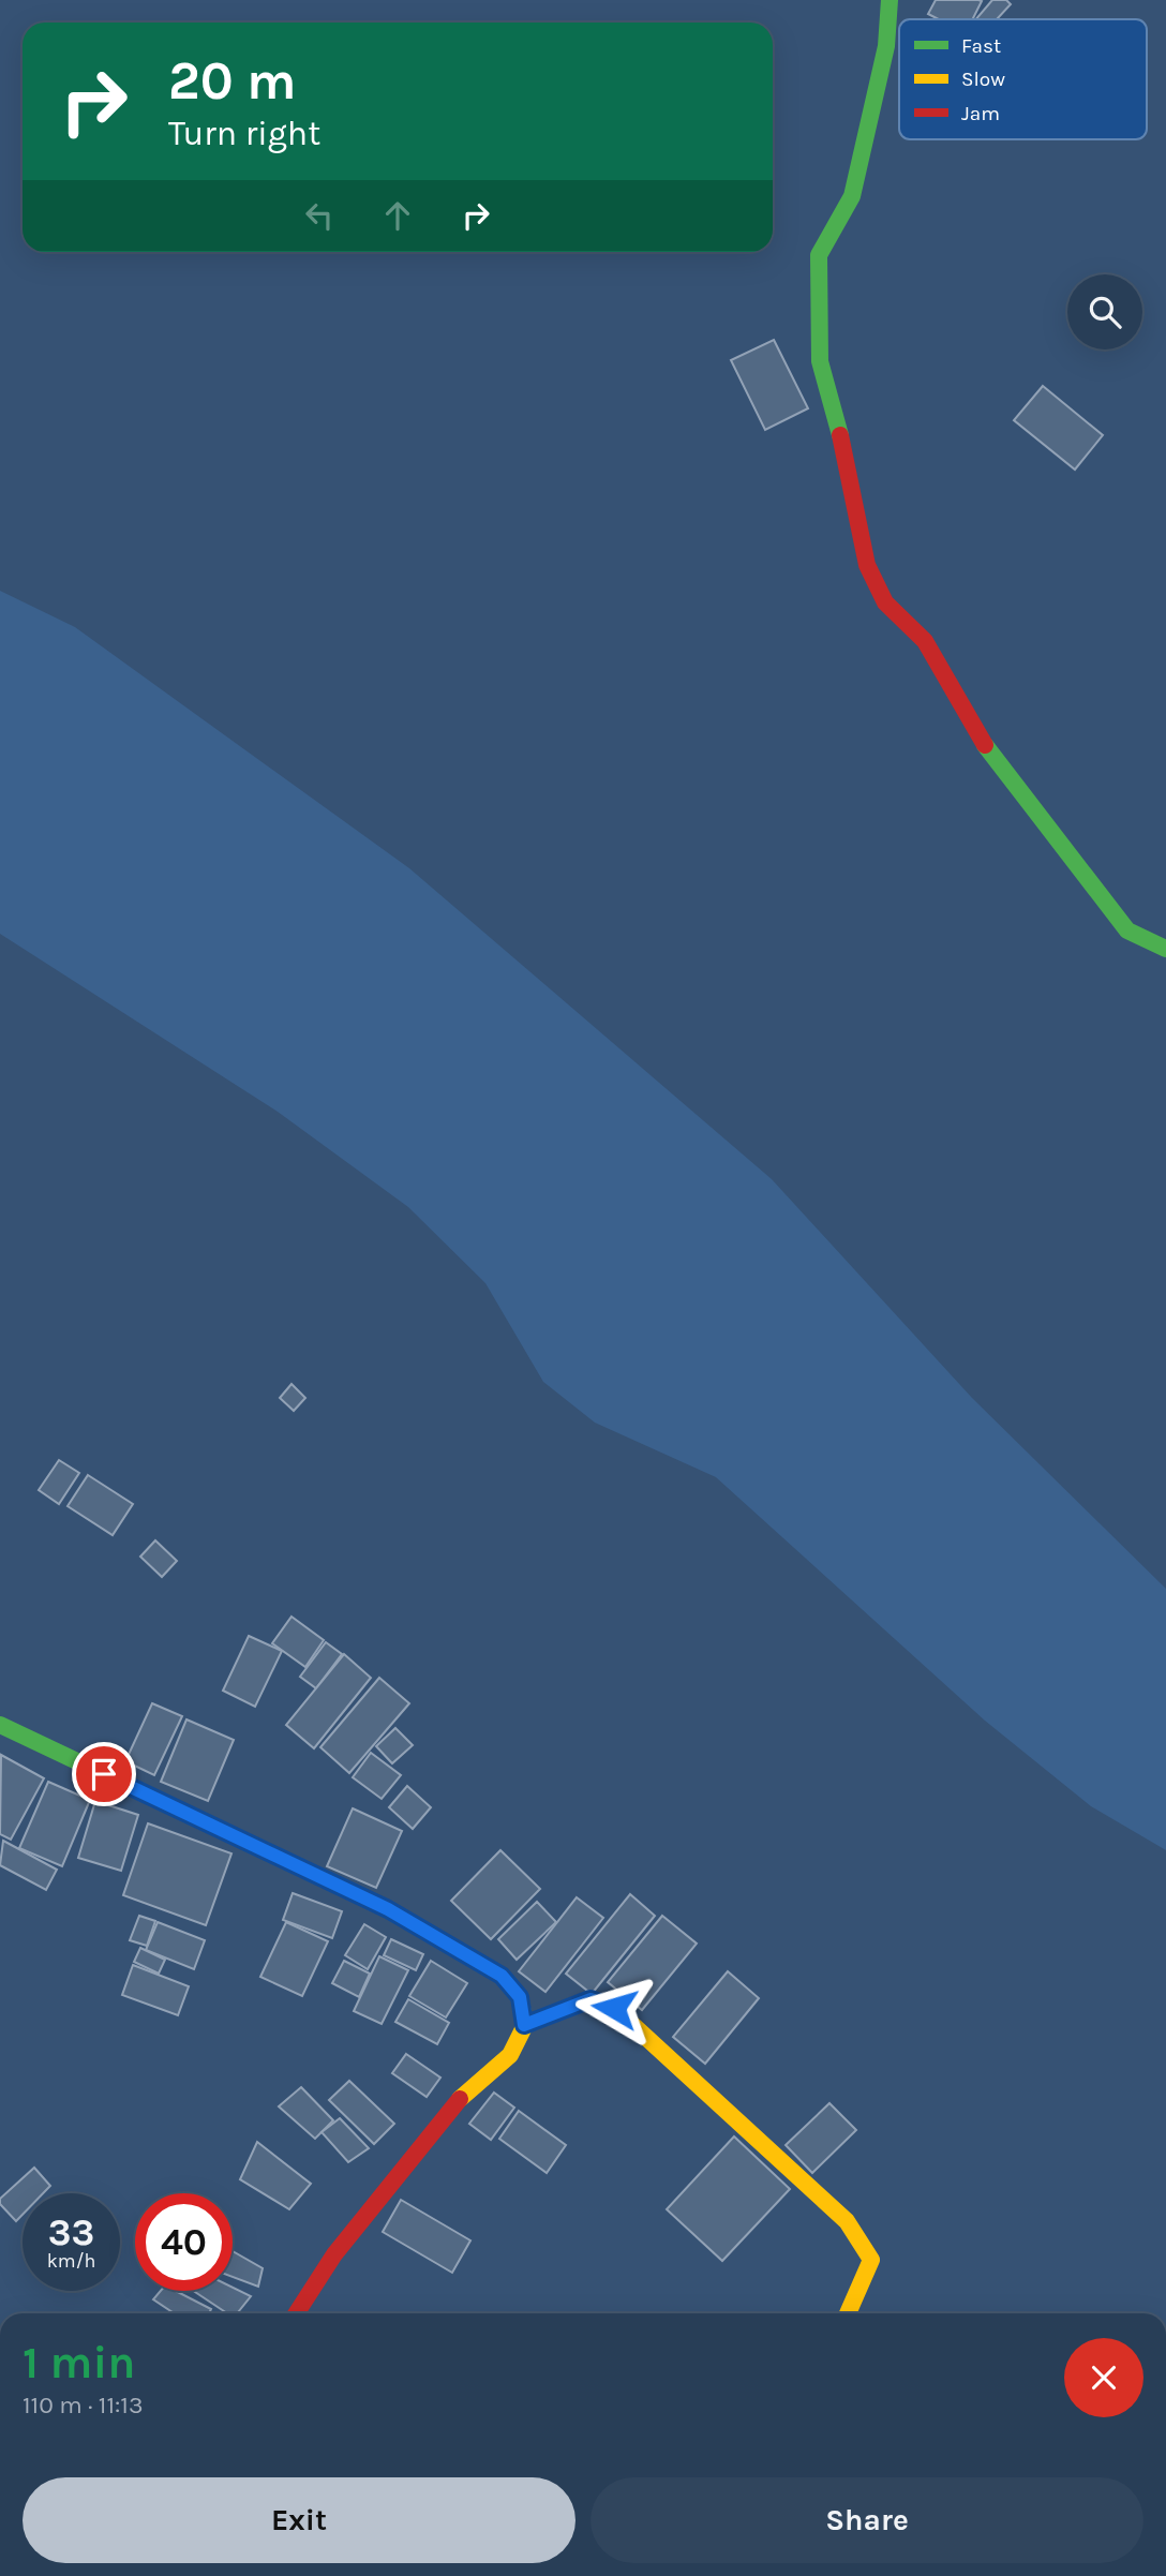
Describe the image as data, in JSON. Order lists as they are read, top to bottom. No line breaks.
{"legend":["Fast","Slow","Jam"],"page":{"turn":["20 m","Turn right"],"speed":"33 km/h","limit":"40","heading":["1 min","110 m · 11:13"],"buttons":["Exit","Share"]}}
